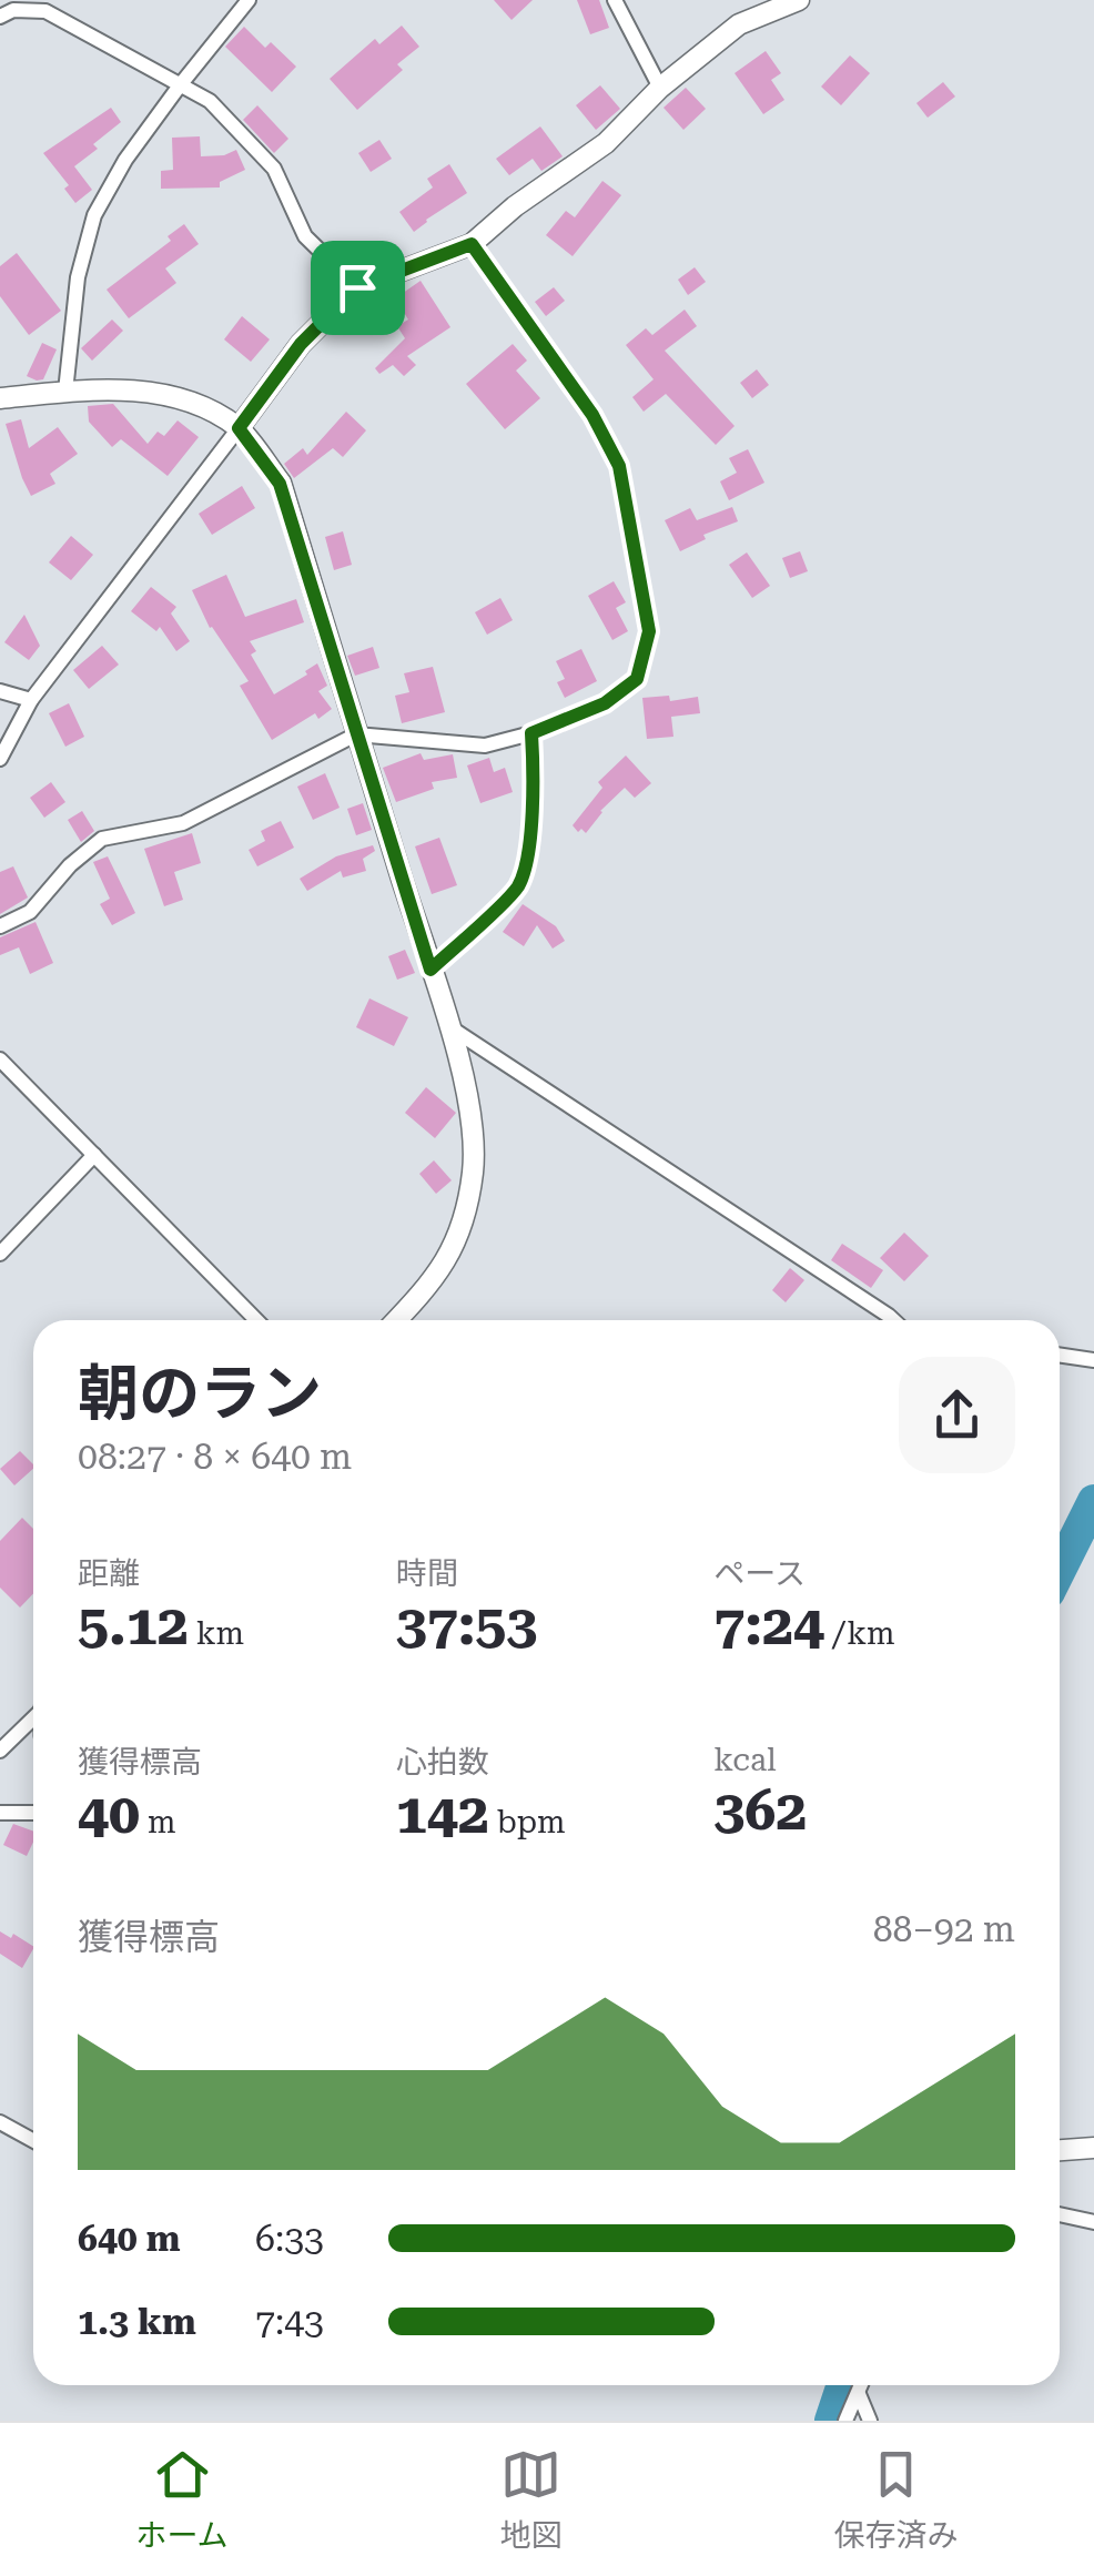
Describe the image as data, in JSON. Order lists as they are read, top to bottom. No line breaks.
{"page":{"heading":["朝のラン","08:27 · 8 × 640 m"],"stats":[["距離","5.12 km"],["時間","37:53"],["ペース","7:24 /km"],["獲得標高","40 m"],["心拍数","142 bpm"],["kcal","362"]],"chart":["獲得標高","88–92 m"],"list":[{"name":"640 m","note":"6:33"},{"name":"1.3 km","note":"7:43"}],"tabs":["ホーム","地図","保存済み"]}}
